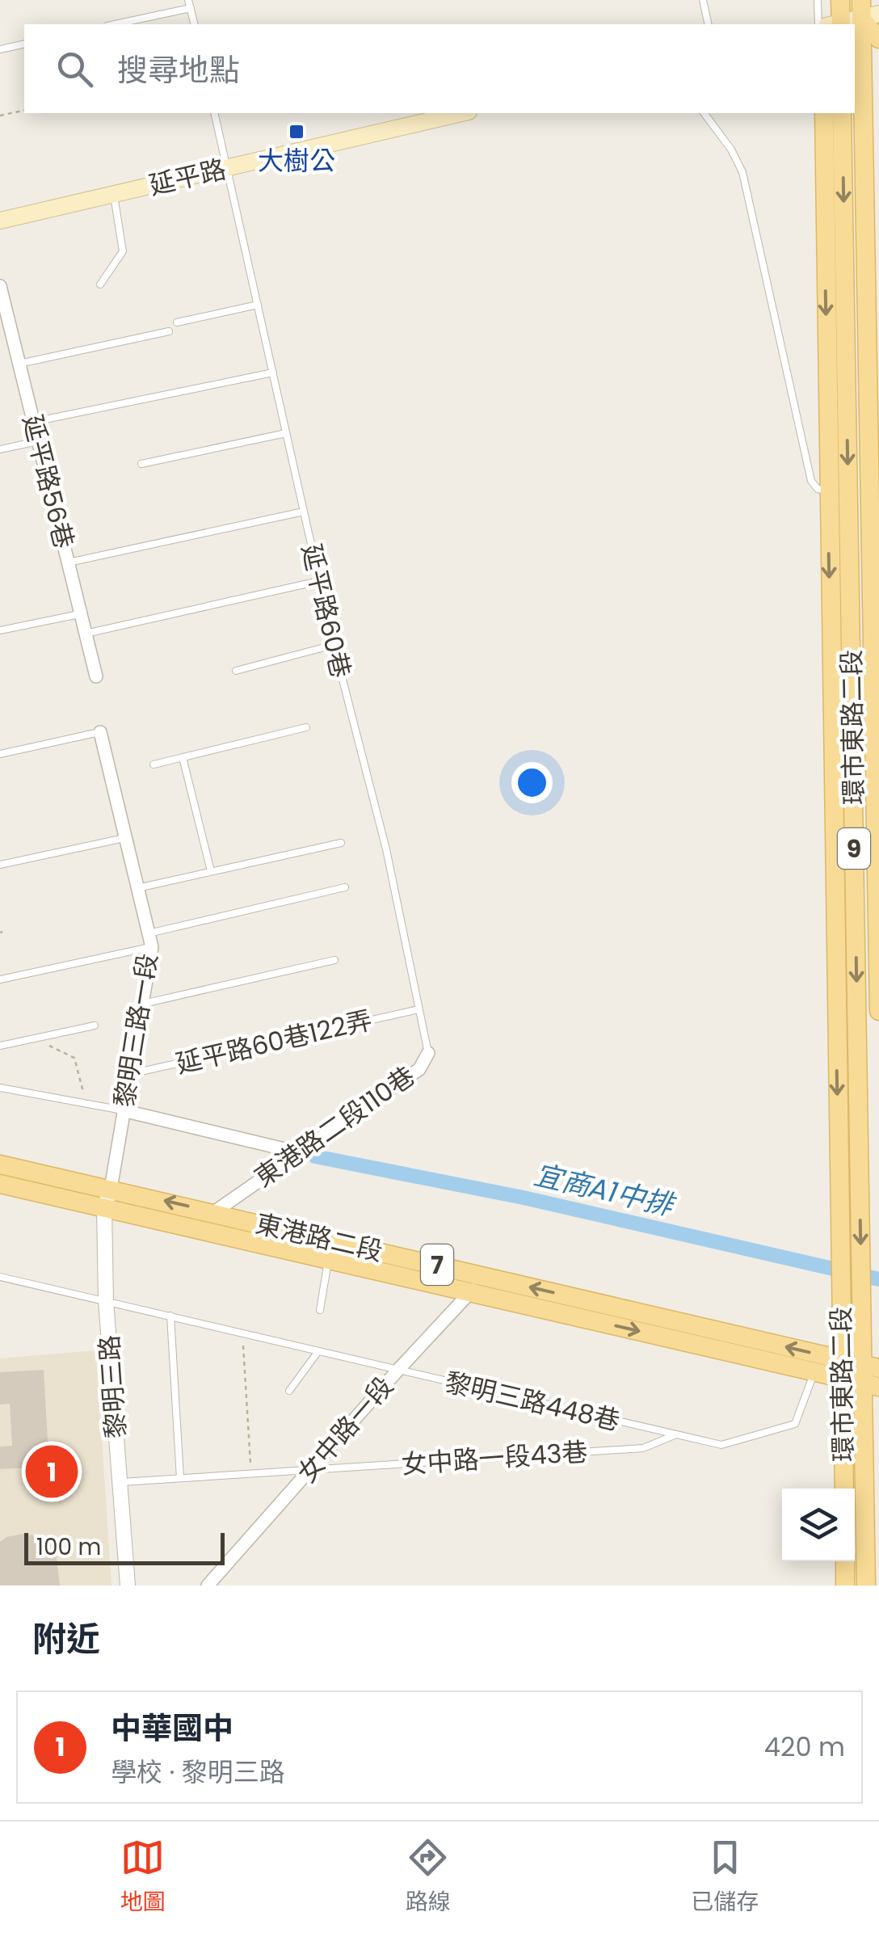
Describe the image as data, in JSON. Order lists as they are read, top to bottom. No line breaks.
{"streets":{"main road":["延平路","環市東路二段","9","東港路二段","7"],"street":["延平路56巷","黎明三路一段","東港路二段110巷","黎明三路","女中路一段"],"lane":["延平路60巷","延平路60巷122弄","黎明三路448巷","女中路一段43巷"]},"crossings":[["延平路","延平路60巷"],["延平路60巷","延平路60巷122弄"],["延平路60巷","東港路二段110巷"],["環市東路二段","東港路二段"],["黎明三路一段","延平路60巷122弄"],["黎明三路一段","東港路二段"],["黎明三路一段","黎明三路"],["東港路二段110巷","東港路二段"],["東港路二段","黎明三路"],["東港路二段","黎明三路448巷"],["東港路二段","女中路一段"],["黎明三路","黎明三路448巷"],["黎明三路","女中路一段43巷"],["黎明三路448巷","女中路一段"],["黎明三路448巷","女中路一段43巷"],["女中路一段","女中路一段43巷"]],"water":["宜商A1中排"],"places":{"transit":["大樹公"]},"scale_bar":"100 m","page":{"search":"搜尋地點","pins":"1","scale":"100 m","heading":"附近","list":[{"mark":"1","name":"中華國中","note":"學校 · 黎明三路","value":"420 m"}],"nav":["地圖","路線","已儲存"]}}
